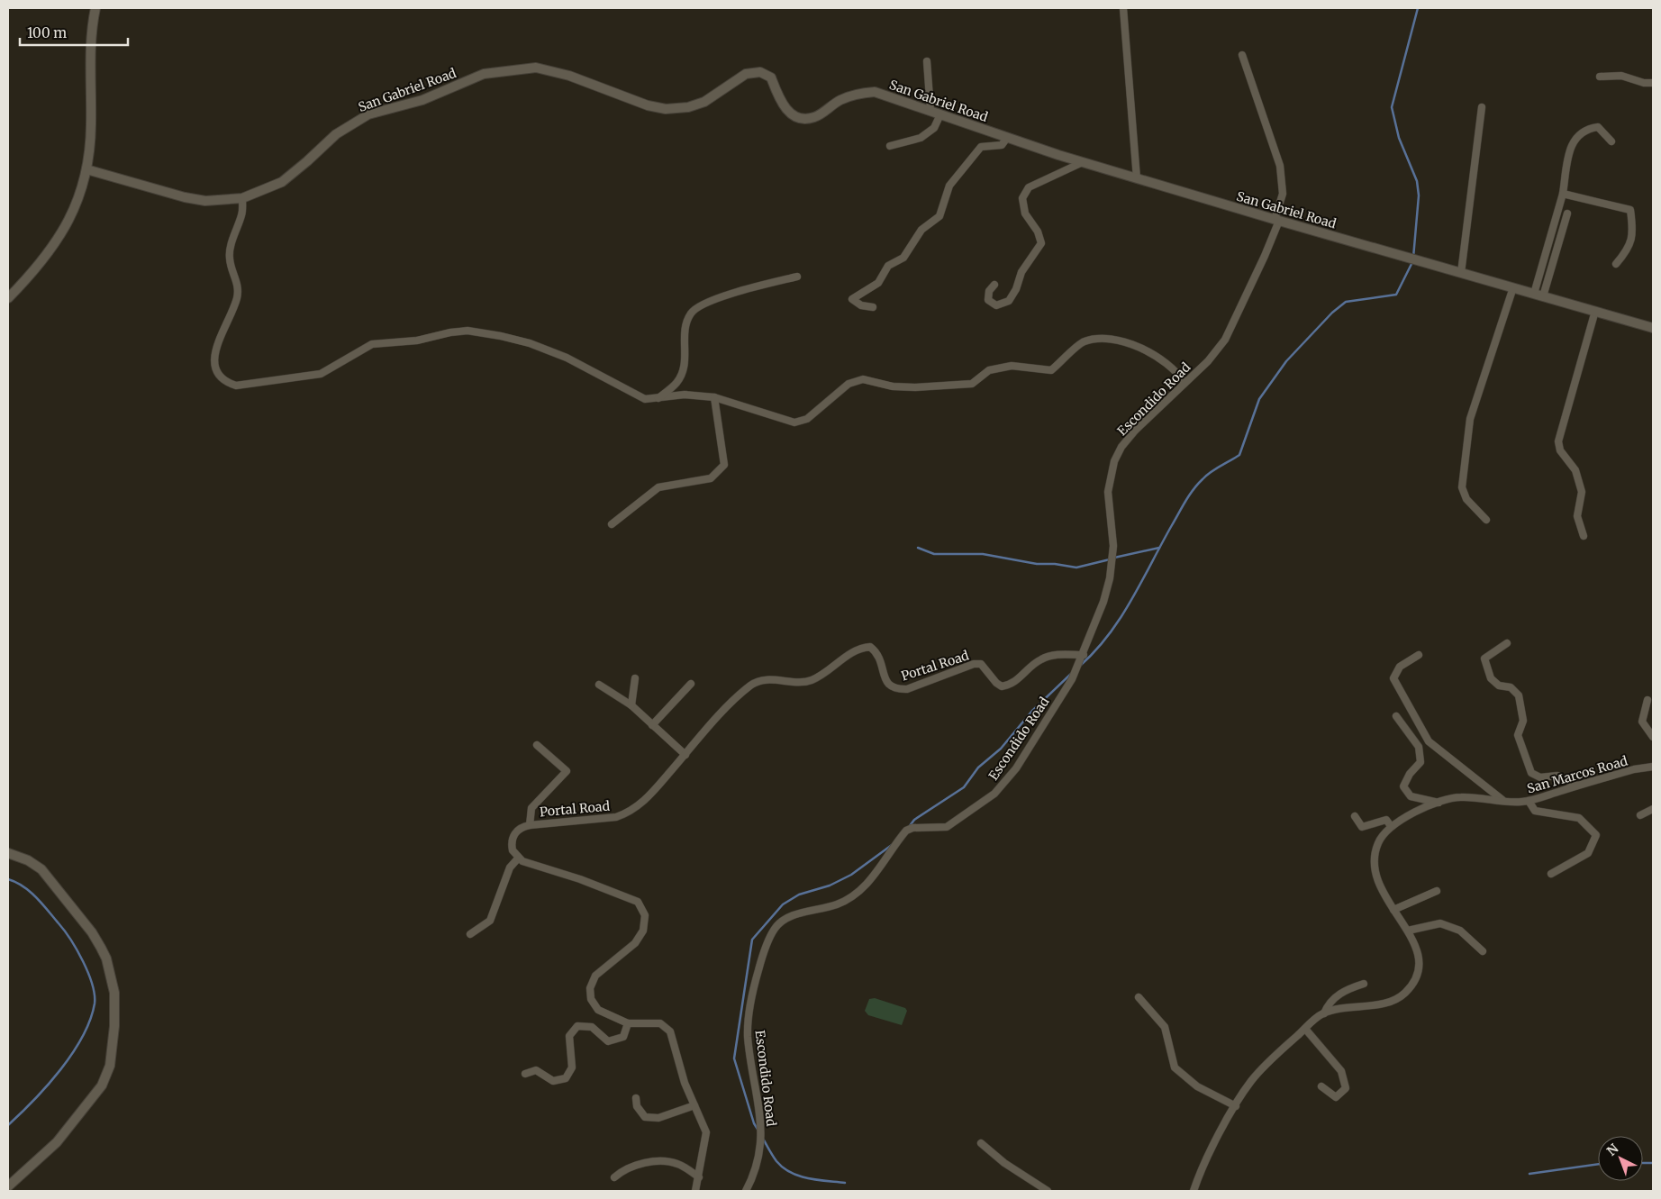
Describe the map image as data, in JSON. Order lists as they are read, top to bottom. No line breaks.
{"streets":{"street":["San Gabriel Road","Escondido Road","Portal Road","San Marcos Road"]},"crossings":[["San Gabriel Road","Escondido Road"],["Escondido Road","Portal Road"]],"scale_bar":"100 m","north":"top left"}
